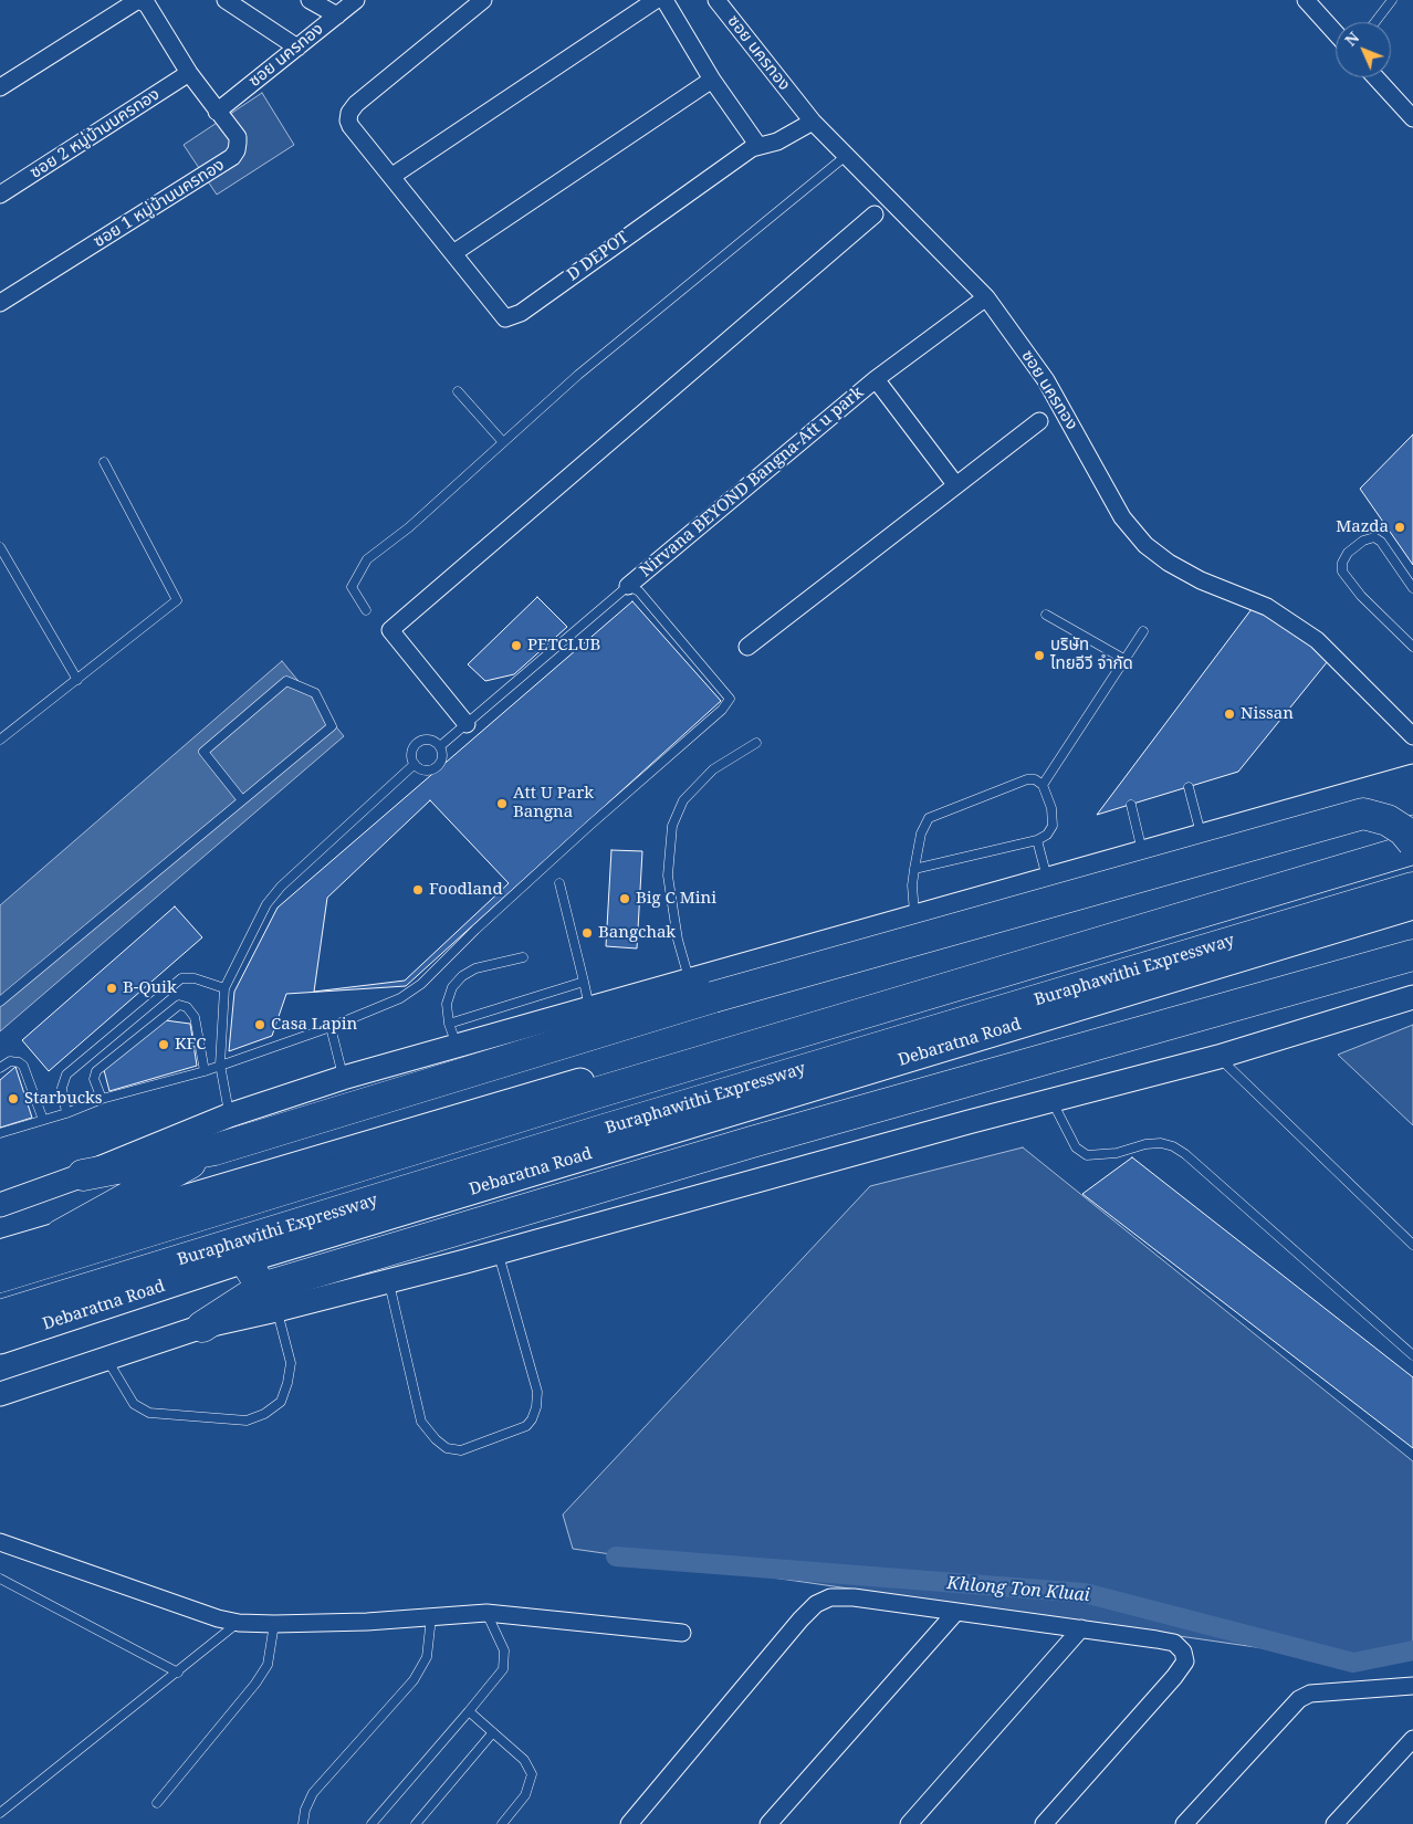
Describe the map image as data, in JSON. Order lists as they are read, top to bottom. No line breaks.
{"streets":{"highway":["Buraphawithi Expressway","Debaratna Road"],"street":["ซอย นครทอง","ซอย 2 หมู่บ้านนครทอง","ซอย 1 หมู่บ้านนครทอง","D DEPOT","Nirvana BEYOND Bangna-Att u park"]},"crossings":[["ซอย นครทอง","ซอย 1 หมู่บ้านนครทอง"],["ซอย นครทอง","D DEPOT"],["ซอย นครทอง","Nirvana BEYOND Bangna-Att u park"],["ซอย 2 หมู่บ้านนครทอง","ซอย 1 หมู่บ้านนครทอง"]],"water":["Khlong Ton Kluai"],"places":["Mazda","PETCLUB","บริษัท ไทยอีวี จำกัด","Nissan","Att U Park Bangna","Foodland","Big C Mini","Bangchak","B-Quik","Casa Lapin","KFC","Starbucks"],"north":"top left"}
